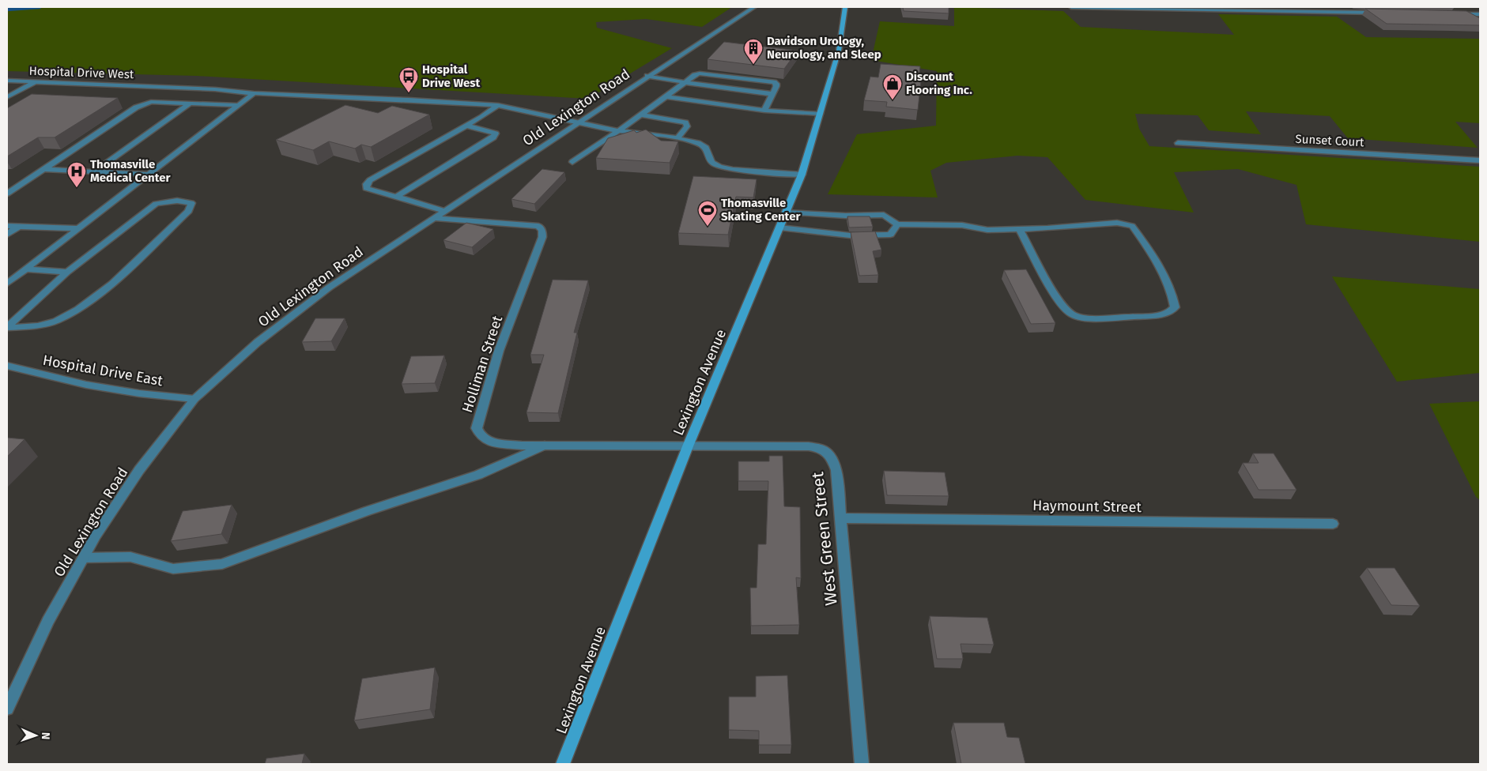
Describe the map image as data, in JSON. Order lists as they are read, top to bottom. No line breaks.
{"streets":{"main road":["Lexington Avenue"],"street":["Hospital Drive West","Old Lexington Road","Sunset Court","Holliman Street","Hospital Drive East","Haymount Street","West Green Street"]},"crossings":[["Hospital Drive West","Old Lexington Road"],["Hospital Drive West","Lexington Avenue"],["Old Lexington Road","Holliman Street"],["Old Lexington Road","Hospital Drive East"],["Holliman Street","Lexington Avenue"],["Holliman Street","West Green Street"],["Lexington Avenue","West Green Street"],["Haymount Street","West Green Street"]],"places":{"building":["Davidson Urology, Neurology, and Sleep"],"bus stop":["Hospital Drive West"],"shop":["Discount Flooring Inc."],"hospital":["Thomasville Medical Center"],"sports":["Thomasville Skating Center"]},"north":"right"}
